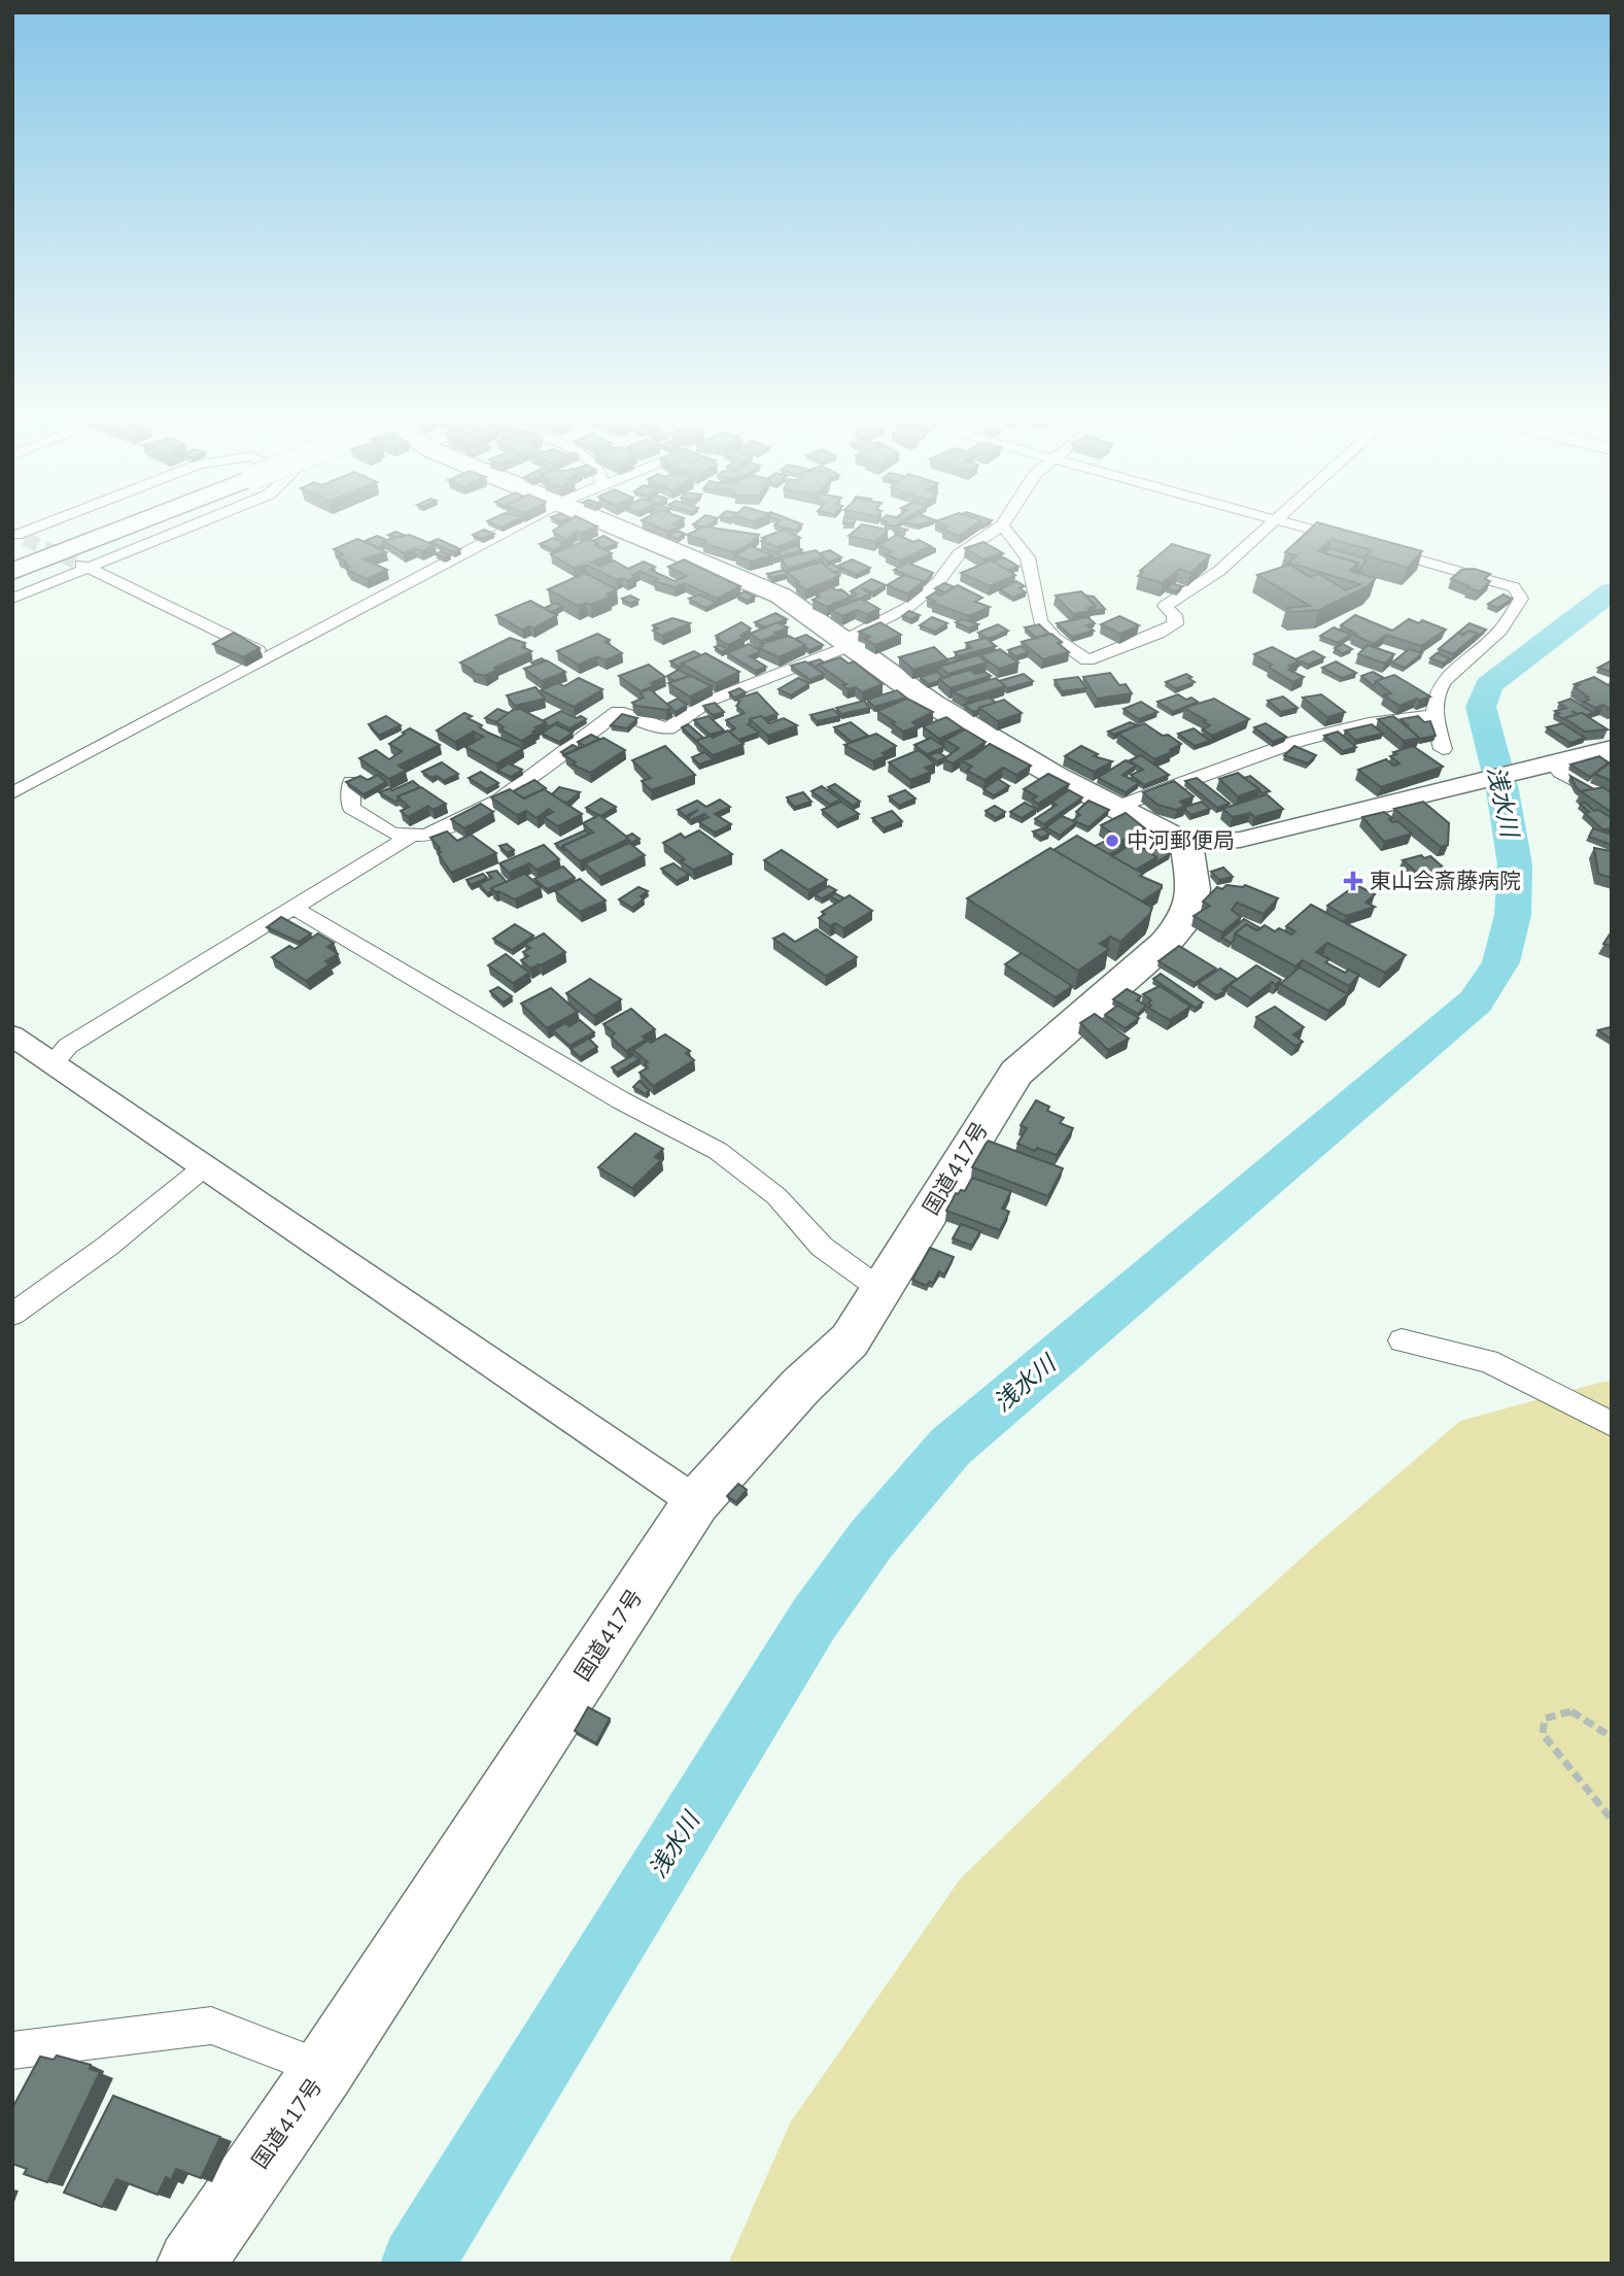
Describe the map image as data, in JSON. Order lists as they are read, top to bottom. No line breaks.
{"streets":{"highway":["国道417号"]},"water":["浅水川"],"places":{"other":["中河郵便局"],"health":["東山会斎藤病院"]}}
